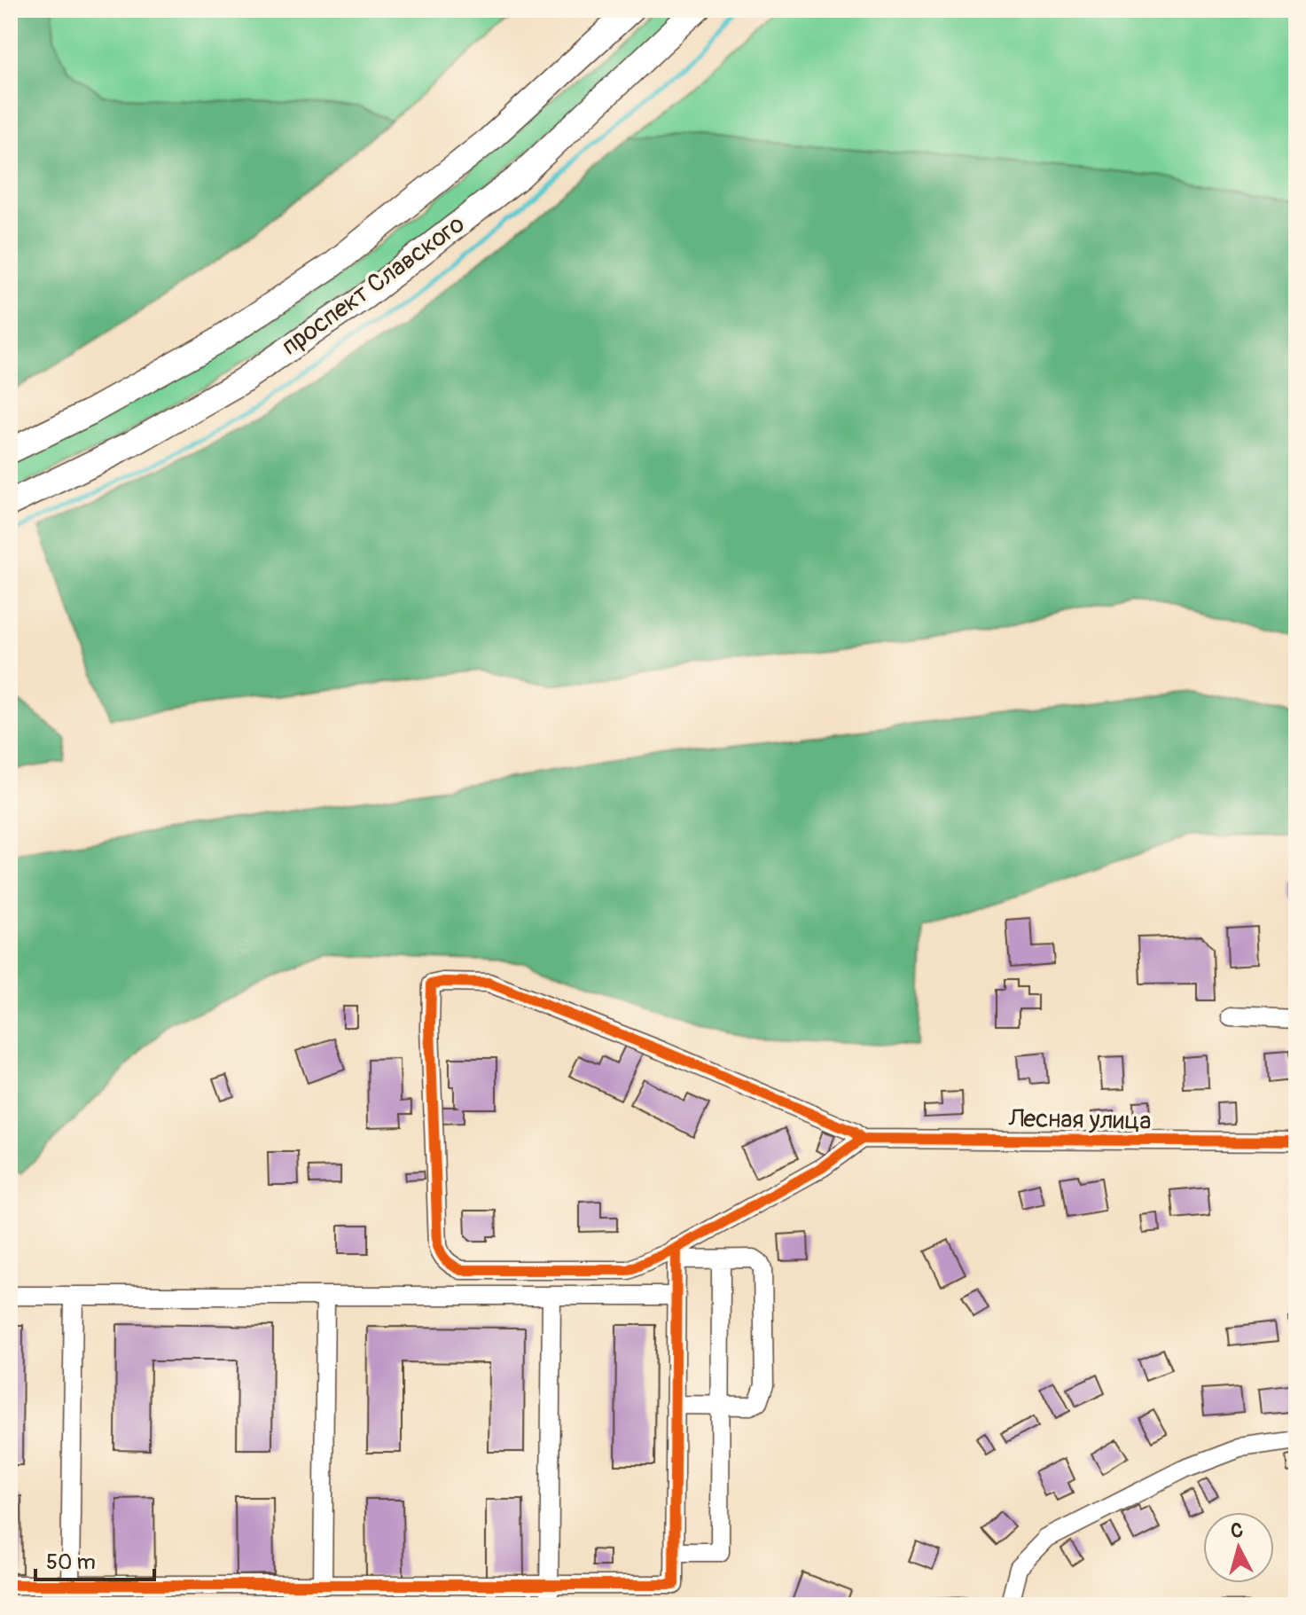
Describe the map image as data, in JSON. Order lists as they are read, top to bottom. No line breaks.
{"streets":{"main road":["проспект Славского"],"street":["Лесная улица"]},"scale_bar":"50 m","north":"top"}
